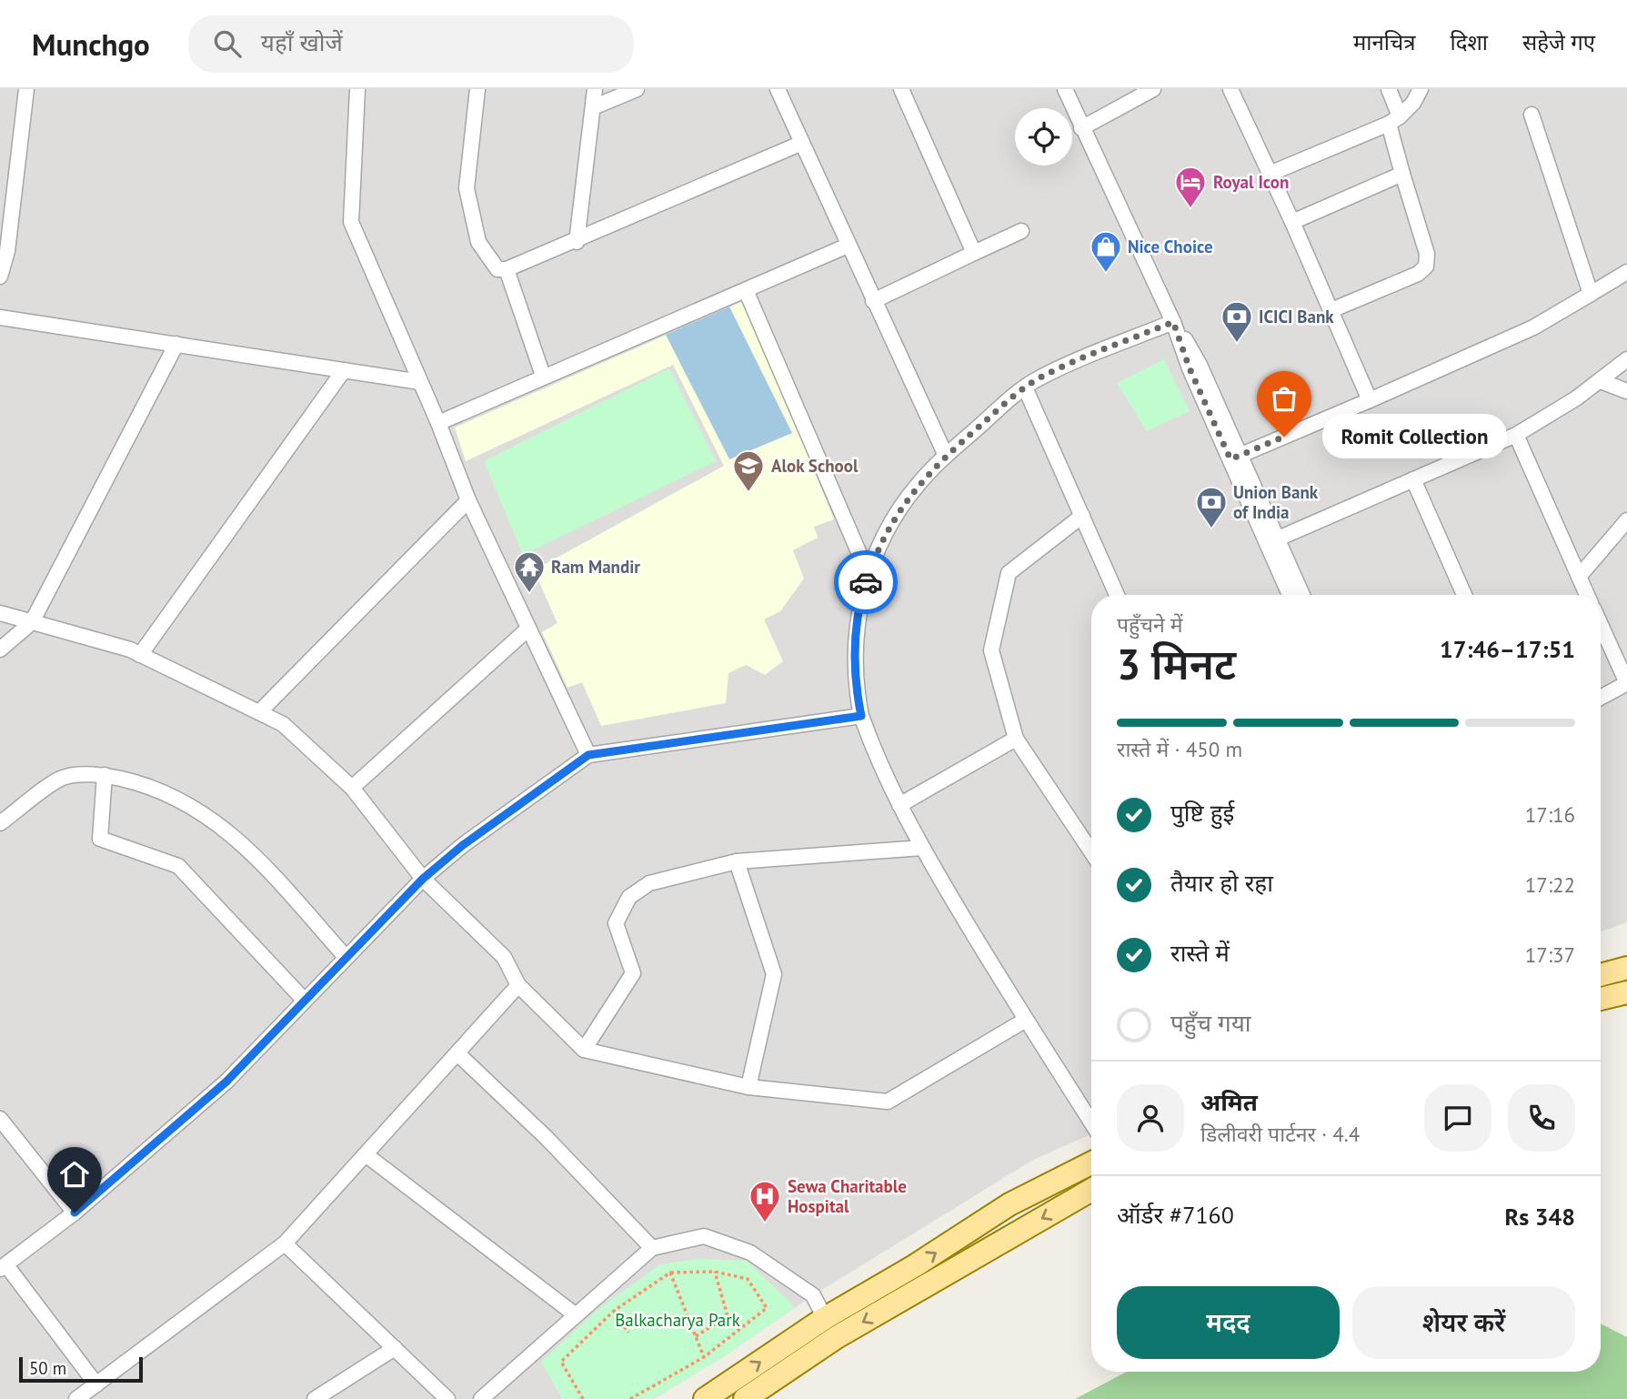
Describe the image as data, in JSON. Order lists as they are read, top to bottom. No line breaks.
{"parks":["Balkacharya Park"],"places":{"hotel":["Royal Icon"],"shop":["Nice Choice"],"bank":["ICICI Bank","Union Bank of India"],"other":["Romit Collection"],"school or university":["Alok School"],"temple":["Ram Mandir"],"hospital":["Sewa Charitable Hospital"]},"scale_bar":"50 m","page":{"header":"Munchgo","search":"यहाँ खोजें","nav":["मानचित्र","दिशा","सहेजे गए"],"bubble":"Romit Collection","heading":["3 मिनट","पहुँचने में","17:46–17:51"],"panel":["अमित","डिलीवरी पार्टनर · 4.4","ऑर्डर #7160","Rs 348"],"bar":"रास्ते में · 450 m","list":[["पुष्टि हुई","17:16"],["तैयार हो रहा","17:22"],["रास्ते में","17:37"],"पहुँच गया"],"buttons":["मदद","शेयर करें"],"scale":"50 m"}}
